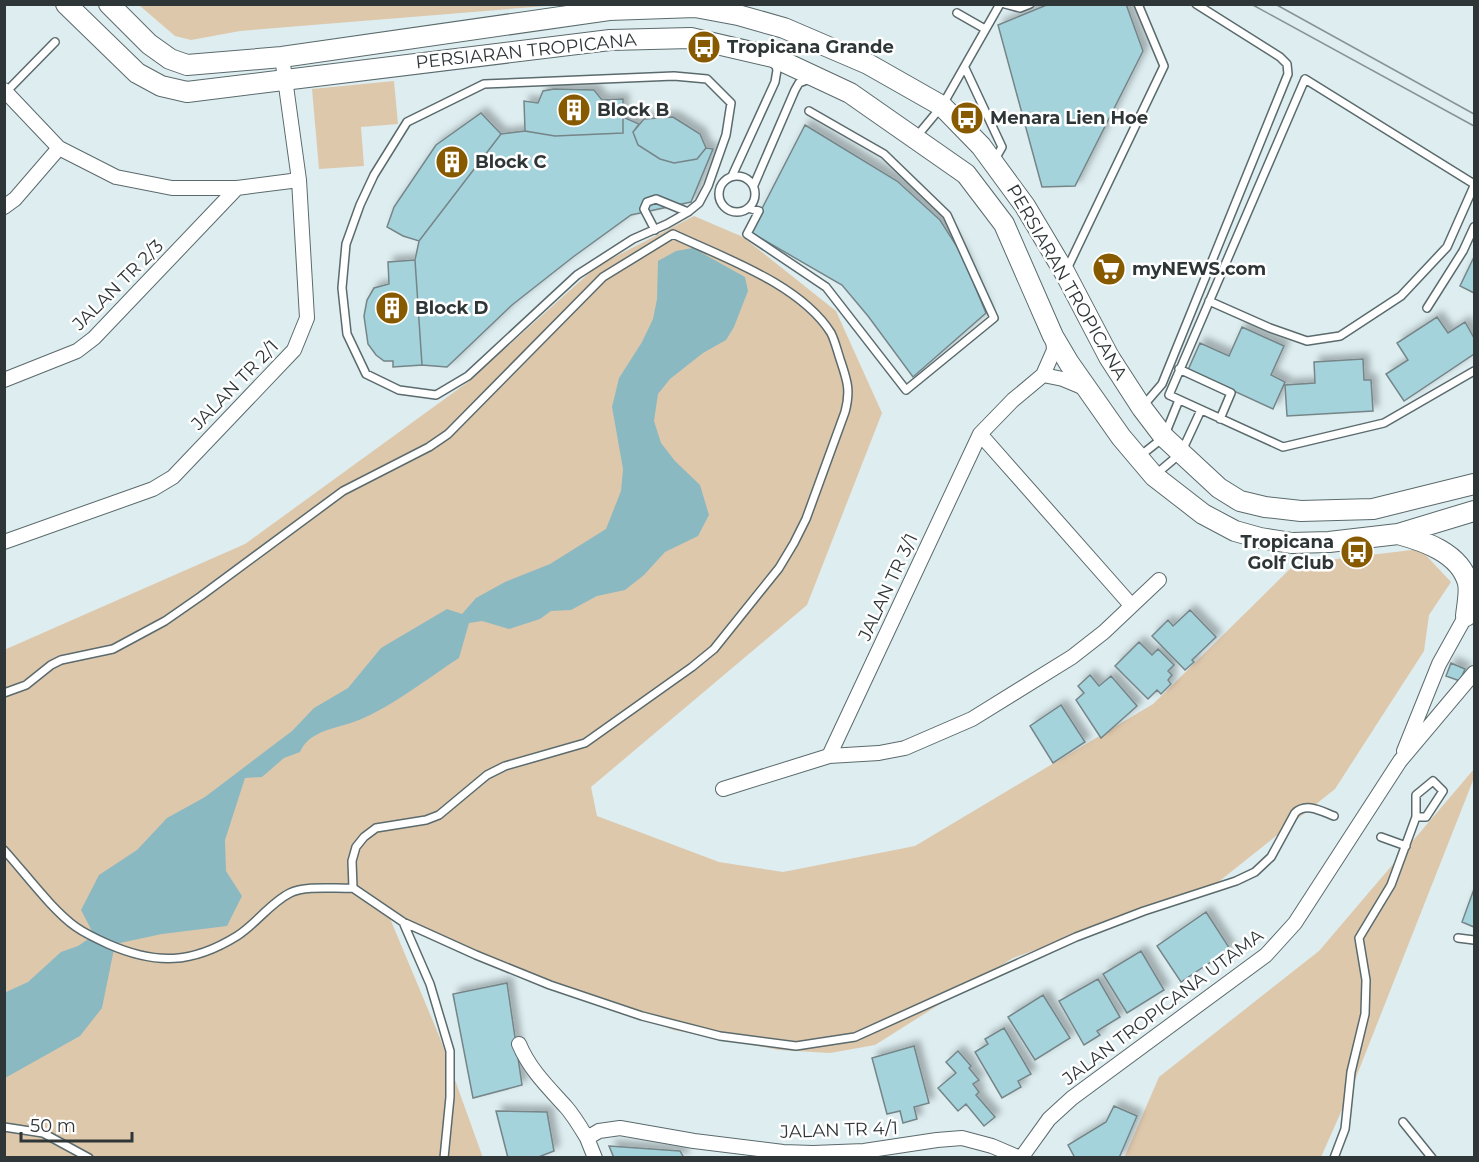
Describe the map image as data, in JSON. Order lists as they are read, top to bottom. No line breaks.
{"streets":{"main road":["PERSIARAN TROPICANA"],"street":["JALAN TR 2/3","JALAN TR 2/1","JALAN TR 3/1","JALAN TROPICANA UTAMA","JALAN TR 4/1"]},"crossings":[["PERSIARAN TROPICANA","JALAN TR 2/1"],["JALAN TROPICANA UTAMA","JALAN TR 4/1"]],"places":{"bus stop":["Tropicana Grande","Menara Lien Hoe","Tropicana Golf Club"],"building":["Block B","Block C","Block D"],"supermarket":["myNEWS.com"]},"scale_bar":"50 m"}
